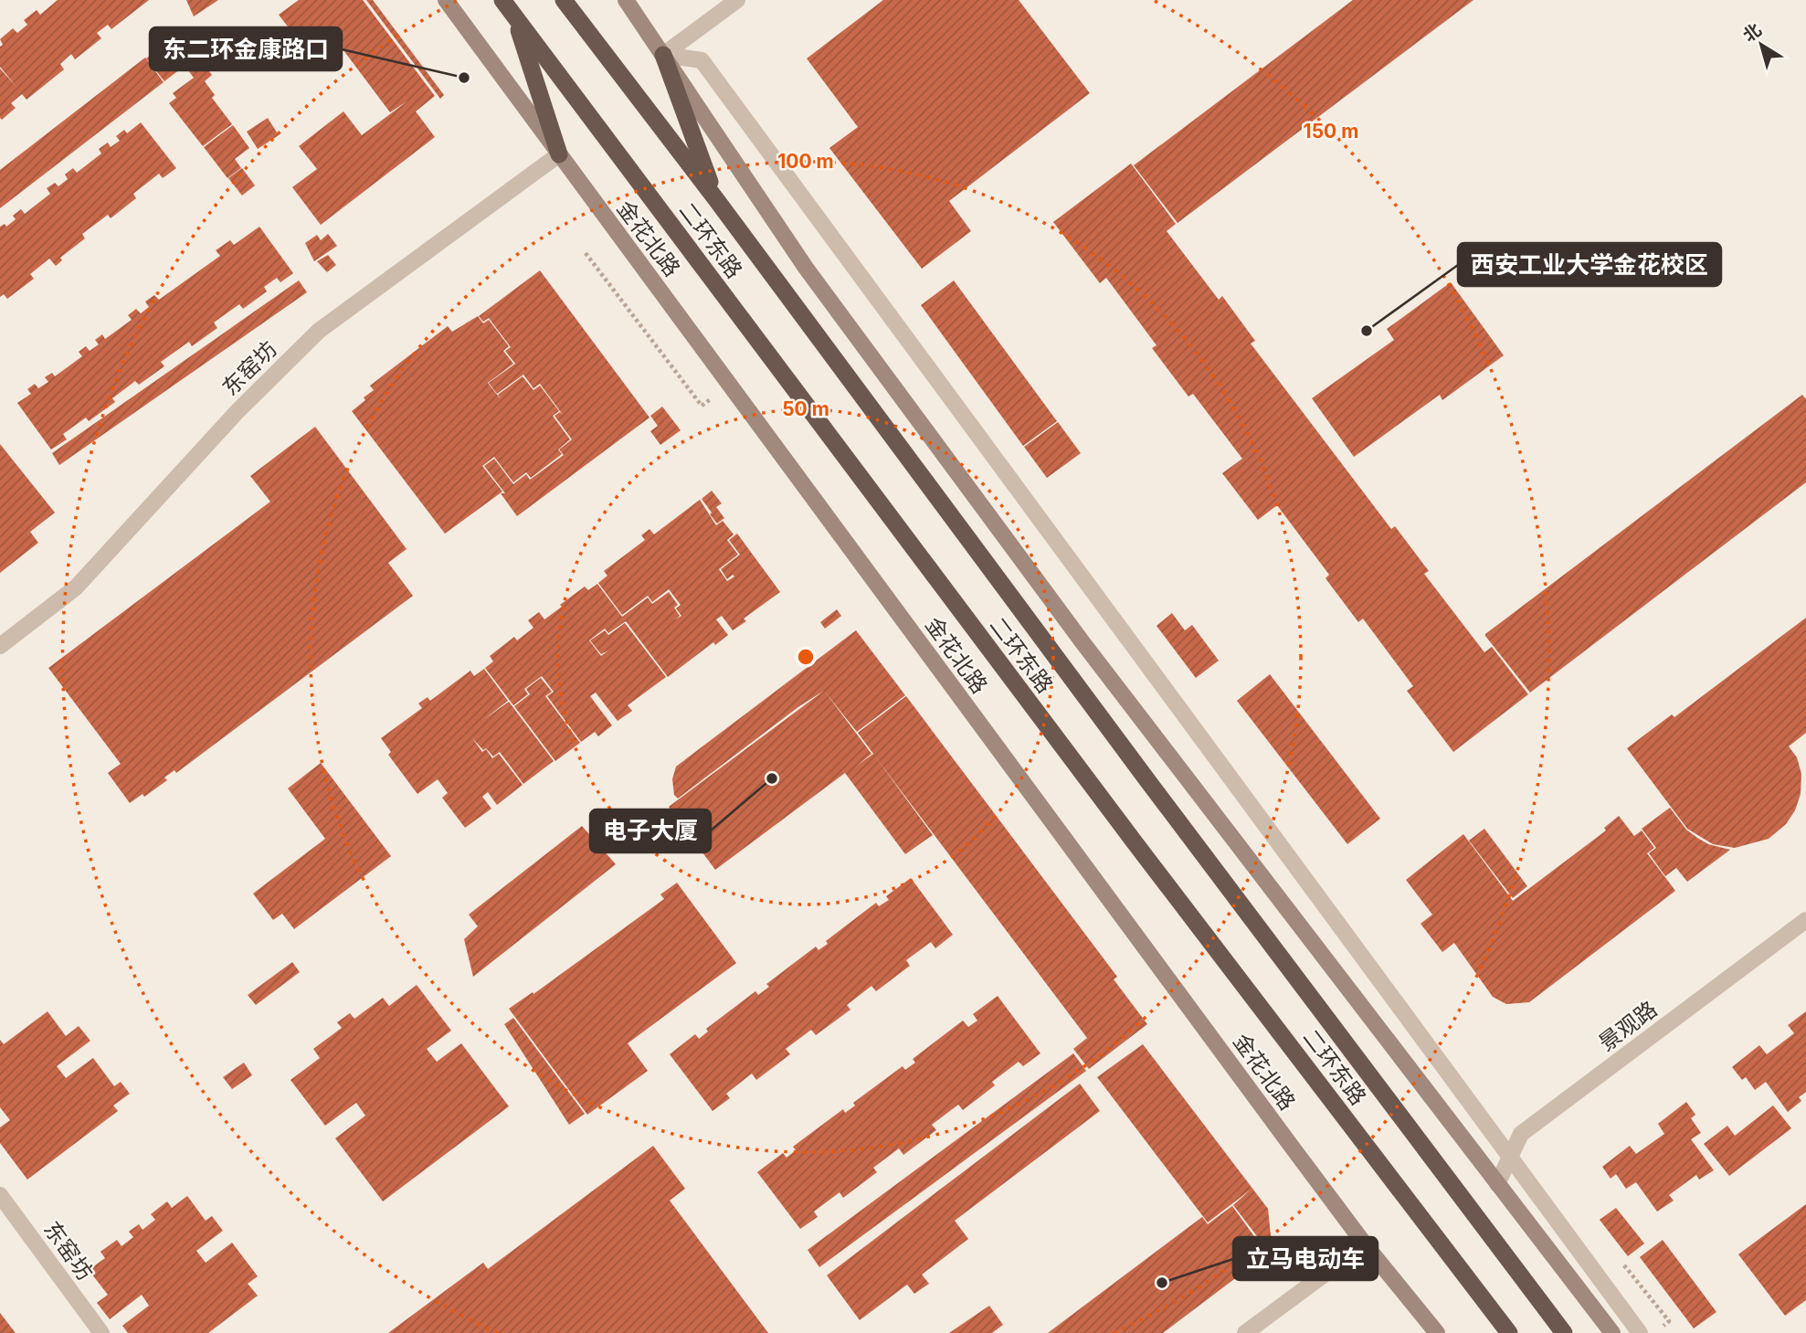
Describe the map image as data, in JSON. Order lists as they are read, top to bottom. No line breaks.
{"streets":{"highway":["二环东路"],"main road":["金花北路"],"street":["东窑坊","景观路"]},"crossings":[["金花北路","东窑坊"]],"places":["东二环金康路口","西安工业大学金花校区","电子大厦","立马电动车"],"north":"top left","rings":["150 m","100 m","50 m"]}
